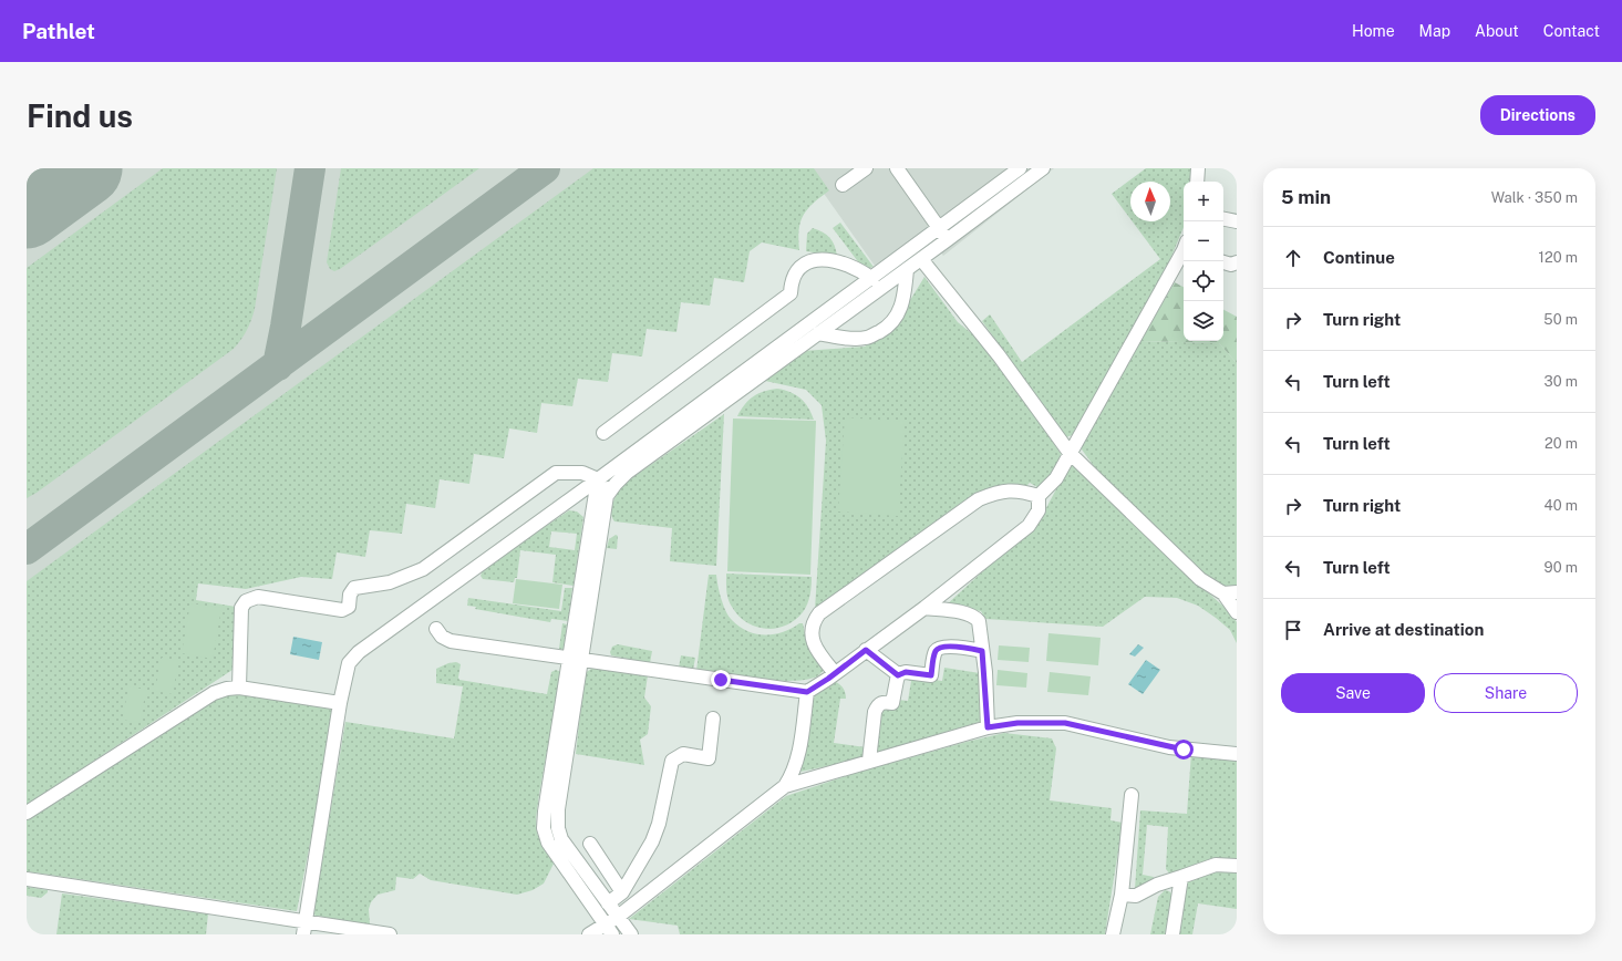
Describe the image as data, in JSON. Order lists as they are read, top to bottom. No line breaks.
{"north":"top","page":{"header":"Pathlet","nav":["Home","Map","About","Contact"],"buttons":["Directions",["Save","Share"]],"title":"Find us","heading":["5 min","Walk · 350 m"],"map_buttons":["+","−"],"list":[["Continue","120 m"],["Turn right","50 m"],["Turn left","30 m"],["Turn left","20 m"],["Turn right","40 m"],["Turn left","90 m"],"Arrive at destination"]}}
